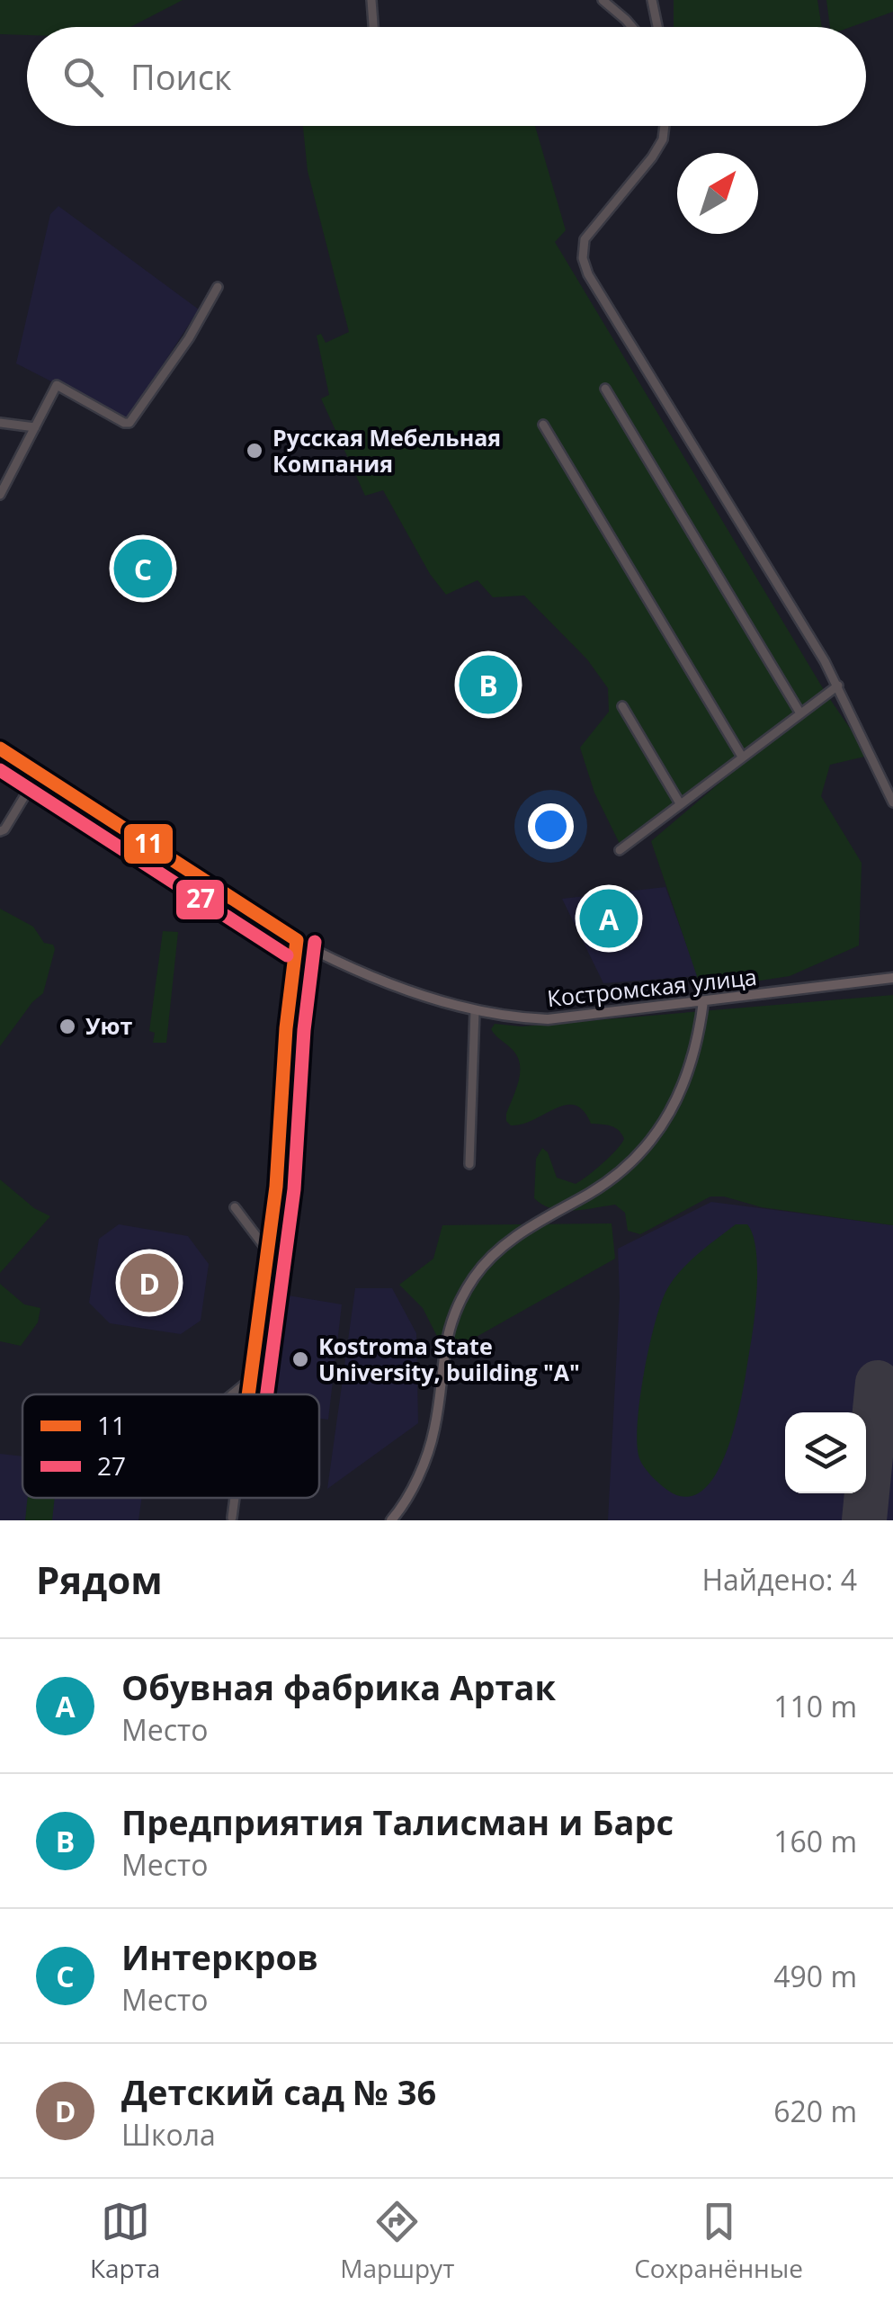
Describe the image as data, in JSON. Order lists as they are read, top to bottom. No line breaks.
{"streets":{"main road":["Костромская улица"]},"places":["Русская Мебельная Компания","Уют","Kostroma State University, building \"A\""],"lines":["transit line 11","transit line 27"],"legend":["11","27"],"north":"top right","page":{"search":"Поиск","pins":["C","B","A","D"],"heading":["Рядом","Найдено: 4"],"list":[{"mark":"A","name":"Обувная фабрика Артак","note":"Место","value":"110 m"},{"mark":"B","name":"Предприятия Талисман и Барс","note":"Место","value":"160 m"},{"mark":"C","name":"Интеркров","note":"Место","value":"490 m"},{"mark":"D","name":"Детский сад № 36","note":"Школа","value":"620 m"}],"nav":["Карта","Маршрут","Сохранённые"]}}
